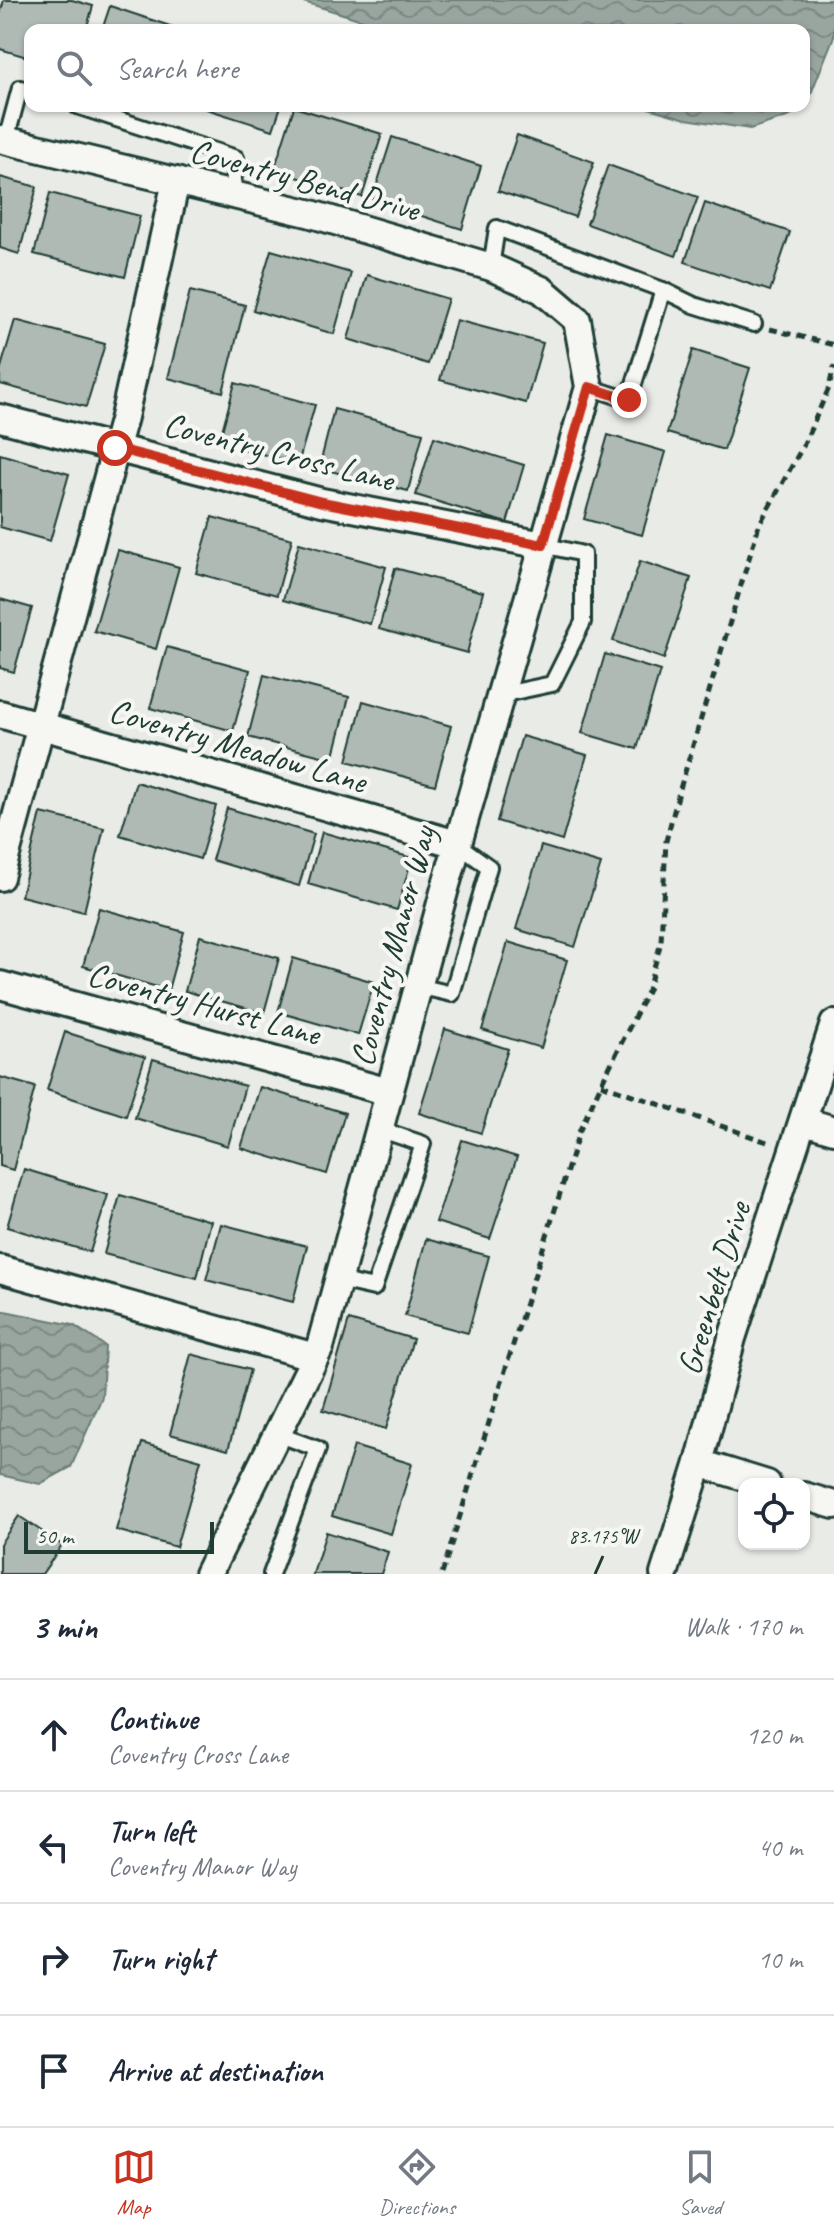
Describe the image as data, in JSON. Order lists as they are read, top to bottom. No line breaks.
{"streets":{"street":["Coventry Bend Drive","Coventry Cross Lane","Coventry Meadow Lane","Coventry Manor Way","Coventry Hurst Lane","Greenbelt Drive"]},"crossings":[["Coventry Bend Drive","Coventry Manor Way"],["Coventry Cross Lane","Coventry Manor Way"],["Coventry Meadow Lane","Coventry Manor Way"],["Coventry Manor Way","Coventry Hurst Lane"]],"scale_bar":"50 m","page":{"search":"Search here","scale":"50 m","heading":["3 min","Walk · 170 m"],"list":[["Continue","Coventry Cross Lane","120 m"],["Turn left","Coventry Manor Way","40 m"],["Turn right","10 m"],"Arrive at destination"],"nav":["Map","Directions","Saved"]},"coordinates":["83.175°W"]}
